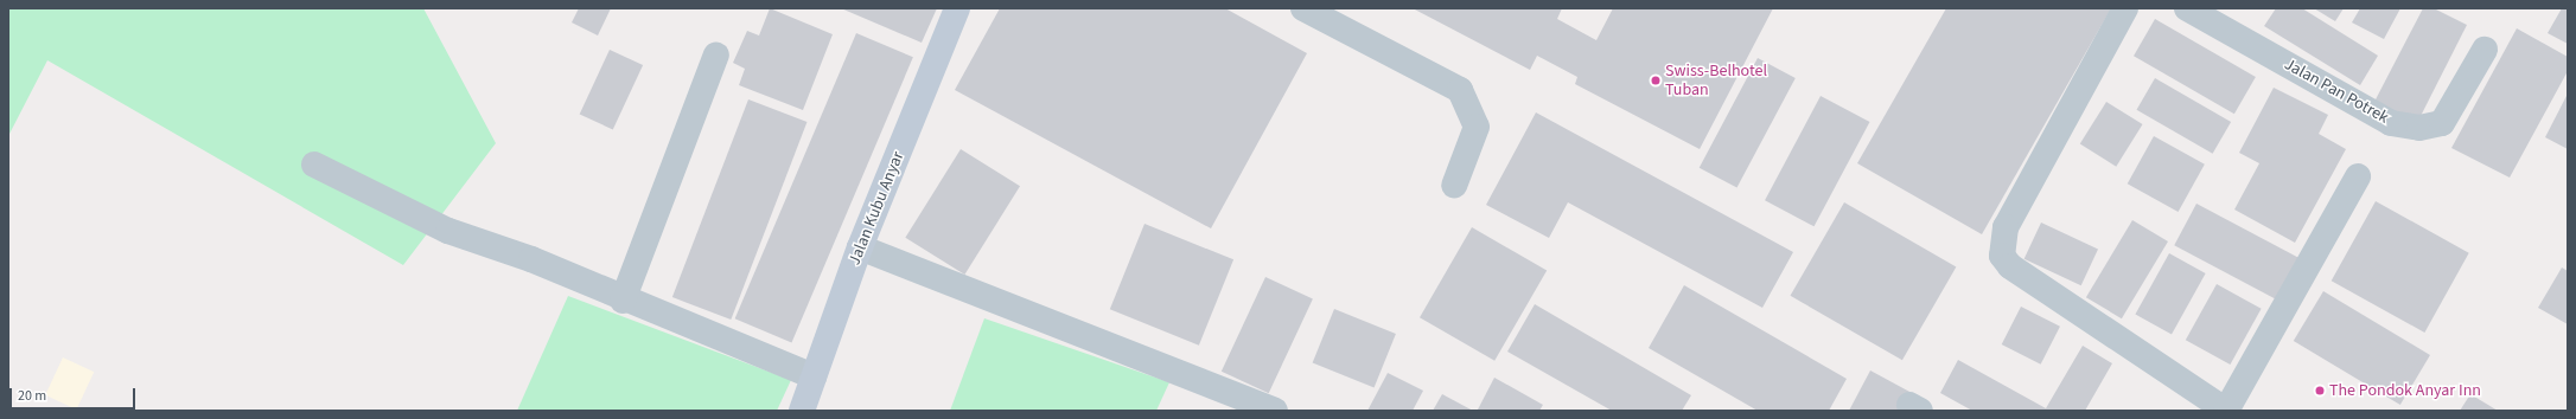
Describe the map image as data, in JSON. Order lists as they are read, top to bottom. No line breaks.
{"streets":{"street":["Jalan Pan Potrek","Jalan Kubu Anyar"]},"places":["Swiss-Belhotel Tuban","The Pondok Anyar Inn"],"scale_bar":"20 m"}
